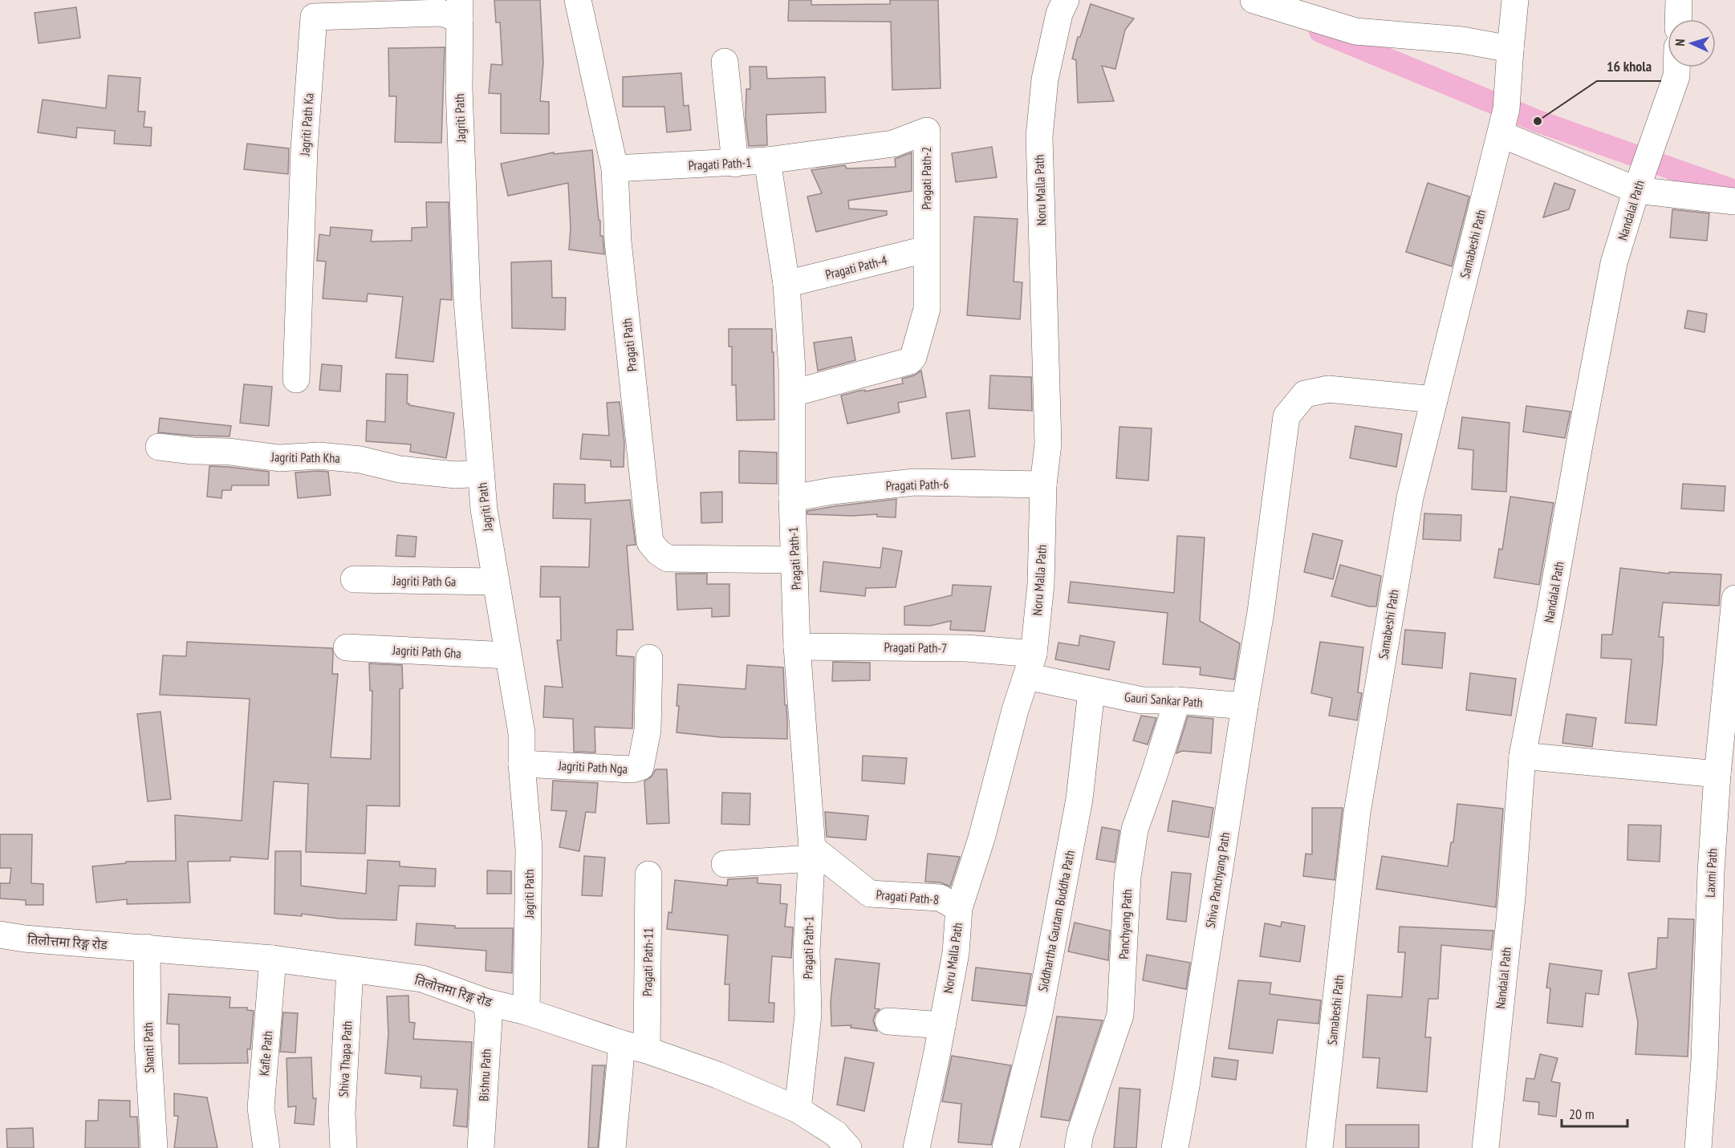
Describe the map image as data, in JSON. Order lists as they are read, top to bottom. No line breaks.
{"streets":{"street":["Jagriti Path","Jagriti Path Ka","Pragati Path-1","Pragati Path-2","Noru Malla Path","Nandalal Path","Samabeshi Path","Pragati Path-4","Pragati Path","Jagriti Path Kha","Pragati Path-6","Jagriti Path Ga","Pragati Path-7","Jagriti Path Gha","Gauri Sankar Path","Jagriti Path Nga","Laxmi Path","Shiva Panchyang Path","Pragati Path-8","Siddhartha Gautam Buddha Path","Panchyang Path","तिलोत्तमा रिङ्ग रोड","Pragati Path-11","Shanti Path","Kafle Path","Shiva Thapa Path","Bishnu Path"]},"crossings":[["Jagriti Path","Jagriti Path Ka"],["Jagriti Path","Jagriti Path Kha"],["Jagriti Path","Jagriti Path Ga"],["Jagriti Path","Jagriti Path Gha"],["Jagriti Path","Jagriti Path Nga"],["Jagriti Path","तिलोत्तमा रिङ्ग रोड"],["Pragati Path-1","Pragati Path-2"],["Pragati Path-1","Pragati Path-4"],["Pragati Path-1","Pragati Path"],["Pragati Path-1","Pragati Path-6"],["Pragati Path-1","Pragati Path-7"],["Pragati Path-1","Pragati Path-8"],["Pragati Path-1","तिलोत्तमा रिङ्ग रोड"],["Pragati Path-2","Pragati Path-4"],["Noru Malla Path","Pragati Path-6"],["Noru Malla Path","Pragati Path-7"],["Noru Malla Path","Gauri Sankar Path"],["Noru Malla Path","Pragati Path-8"],["Samabeshi Path","Shiva Panchyang Path"],["Pragati Path-7","Gauri Sankar Path"],["Gauri Sankar Path","Shiva Panchyang Path"],["Gauri Sankar Path","Siddhartha Gautam Buddha Path"],["Gauri Sankar Path","Panchyang Path"],["तिलोत्तमा रिङ्ग रोड","Pragati Path-11"],["तिलोत्तमा रिङ्ग रोड","Shanti Path"],["तिलोत्तमा रिङ्ग रोड","Kafle Path"],["तिलोत्तमा रिङ्ग रोड","Shiva Thapa Path"],["तिलोत्तमा रिङ्ग रोड","Bishnu Path"]],"places":["16 khola"],"scale_bar":"20 m","north":"left"}
